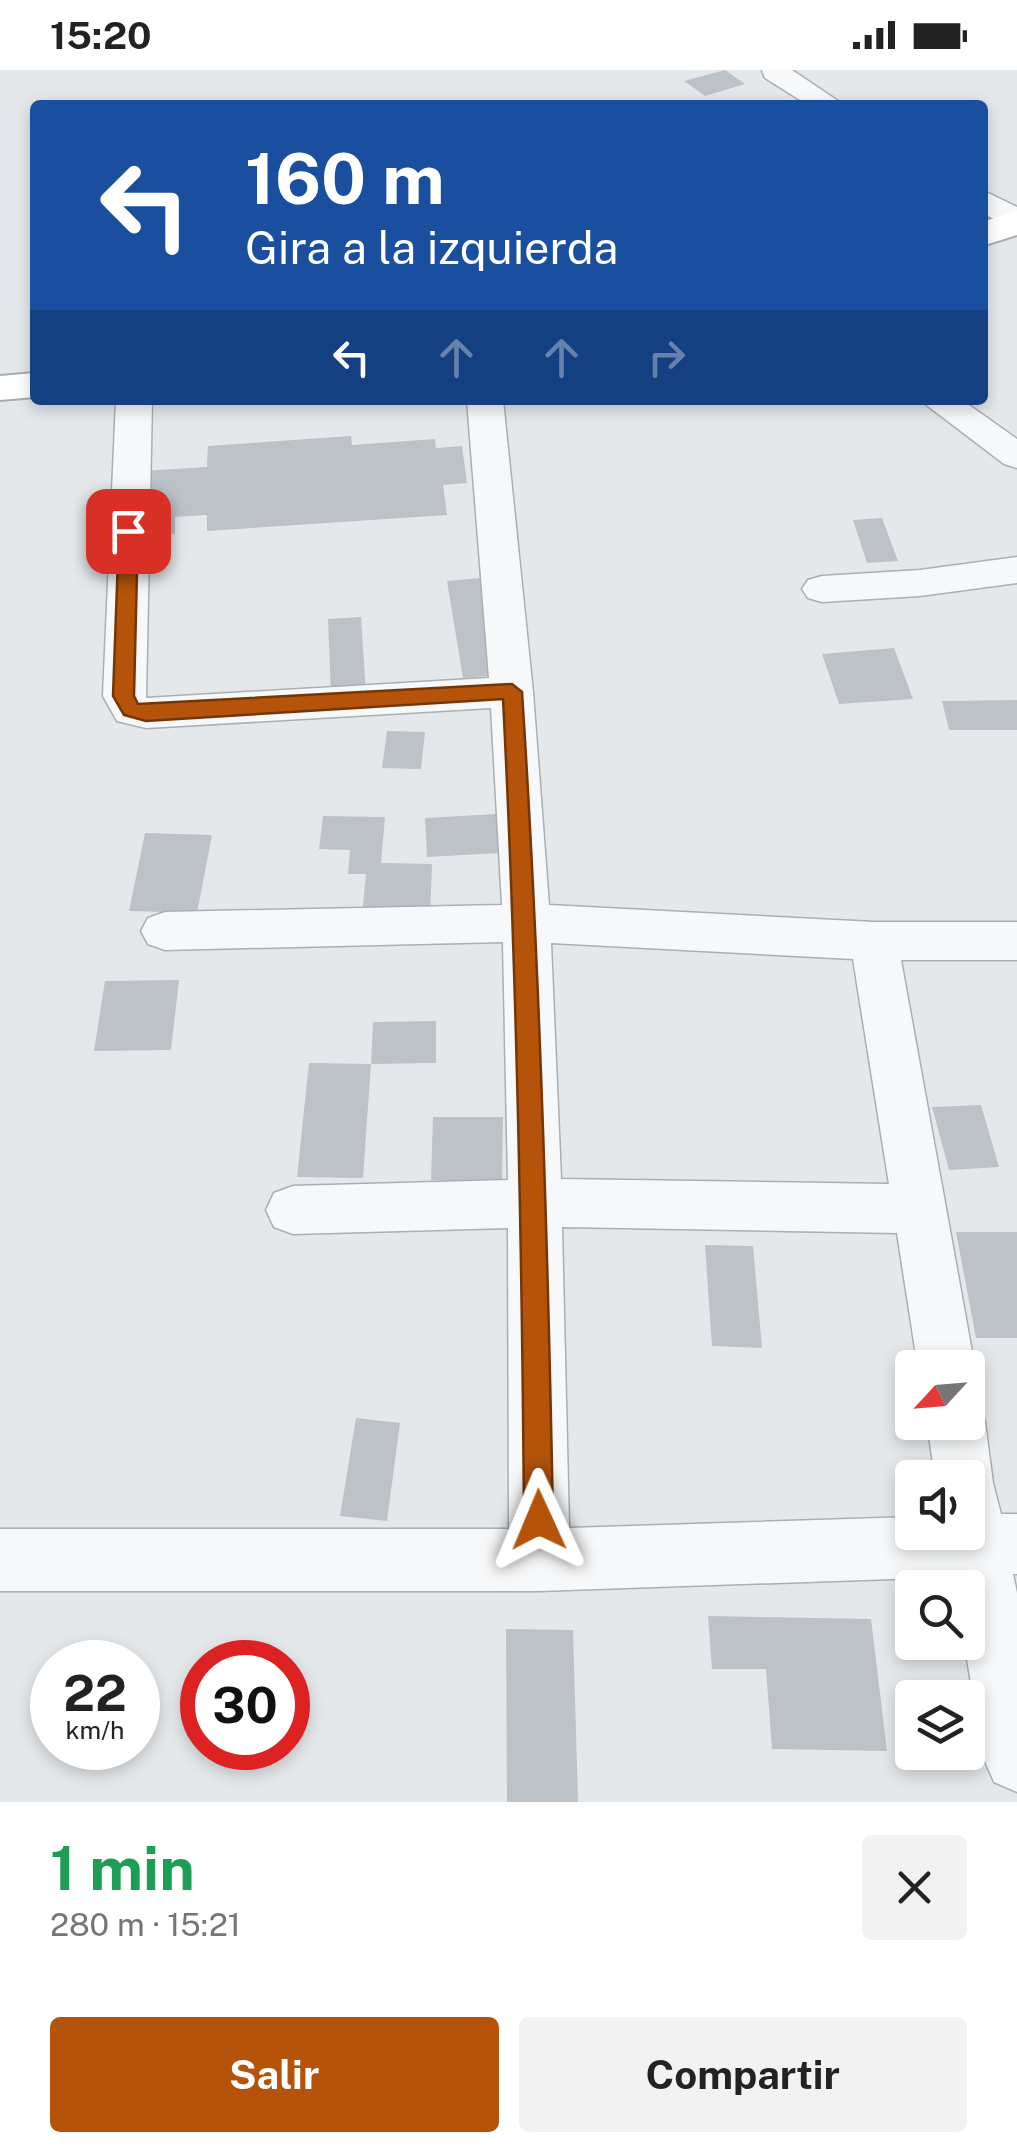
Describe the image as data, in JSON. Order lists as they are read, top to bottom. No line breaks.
{"north":"bottom left","page":{"status":"15:20","turn":["160 m","Gira a la izquierda"],"speed":"22 km/h","limit":"30","heading":["1 min","280 m · 15:21"],"buttons":["Salir","Compartir"]}}
